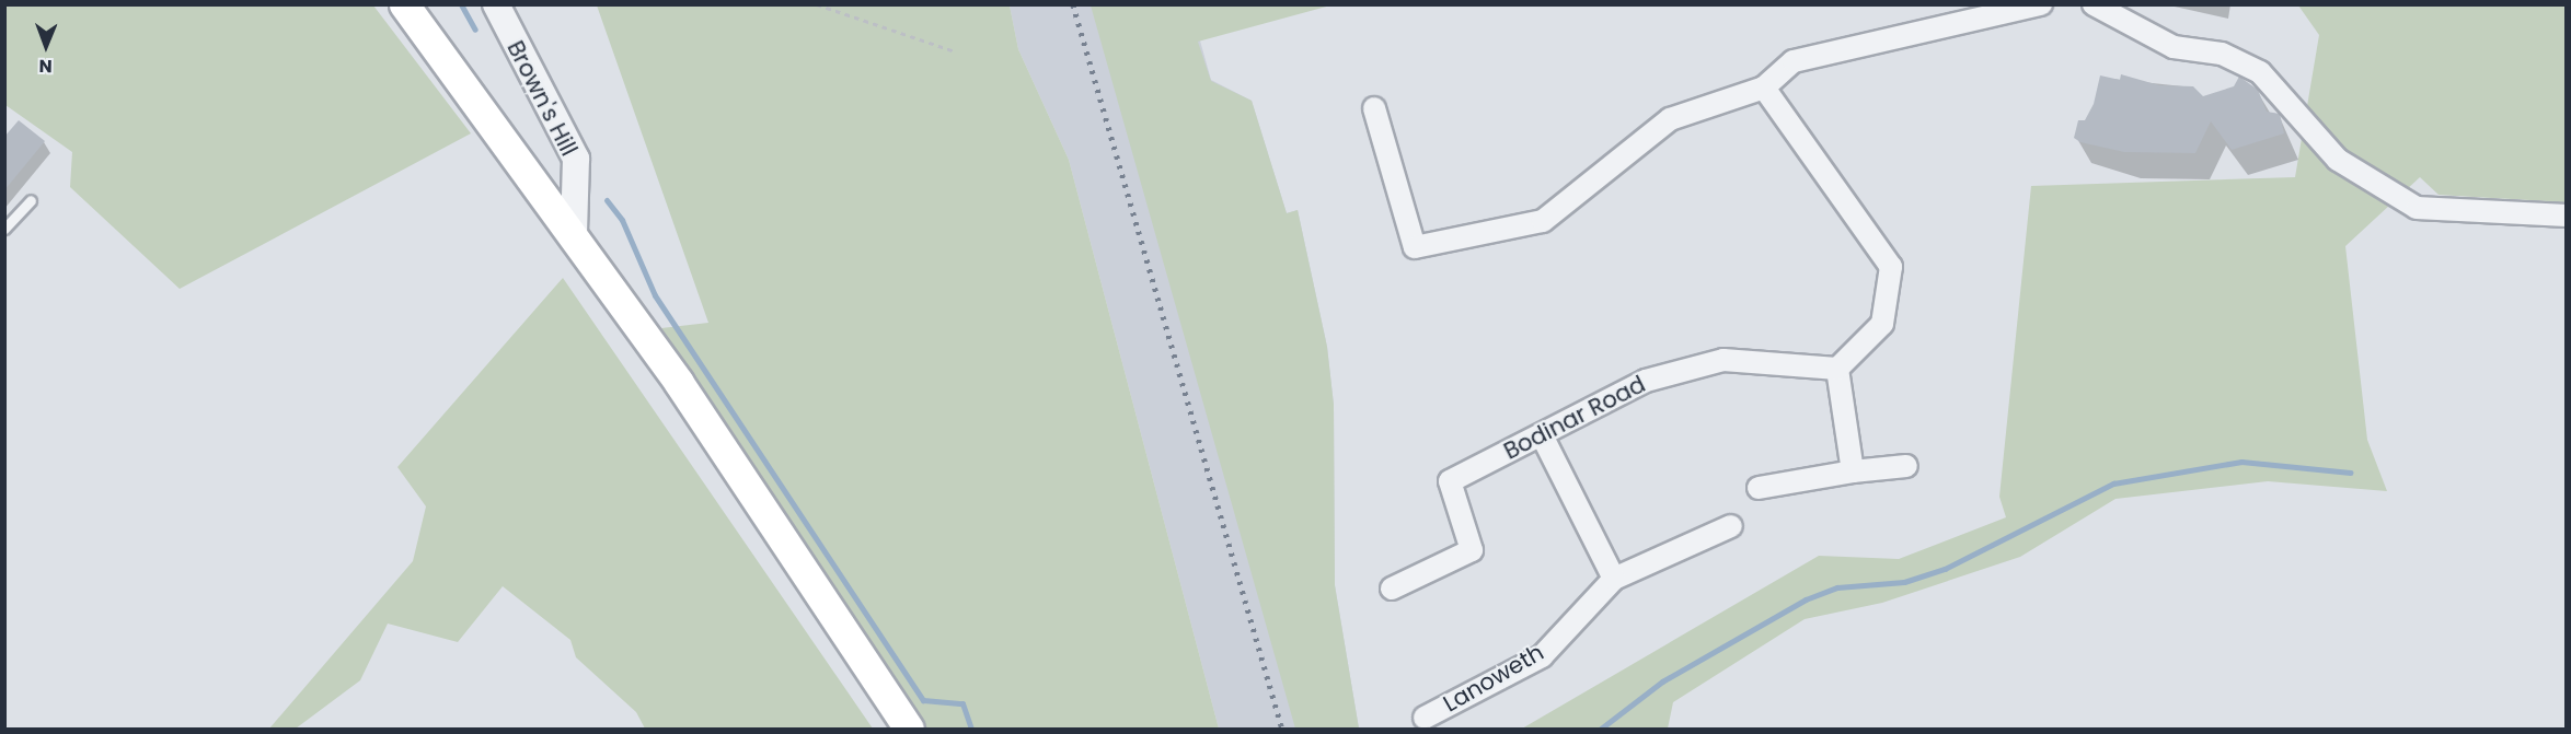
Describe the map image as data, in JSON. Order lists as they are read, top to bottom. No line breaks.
{"streets":{"street":["Brown's Hill","Bodinar Road","Lanoweth"]},"north":"bottom"}
